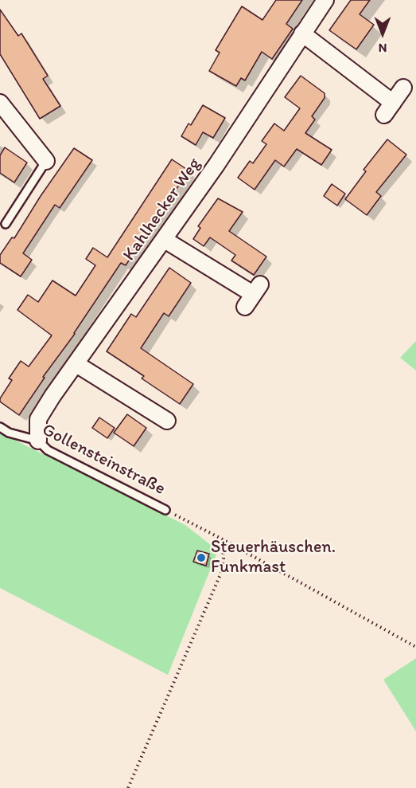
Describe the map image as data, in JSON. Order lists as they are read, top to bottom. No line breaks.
{"streets":{"street":["Kahlhecker Weg"],"lane":["Gollensteinstraße"]},"crossings":[["Kahlhecker Weg","Gollensteinstraße"]],"places":["Steuerhäuschen. Funkmast"],"north":"bottom"}
